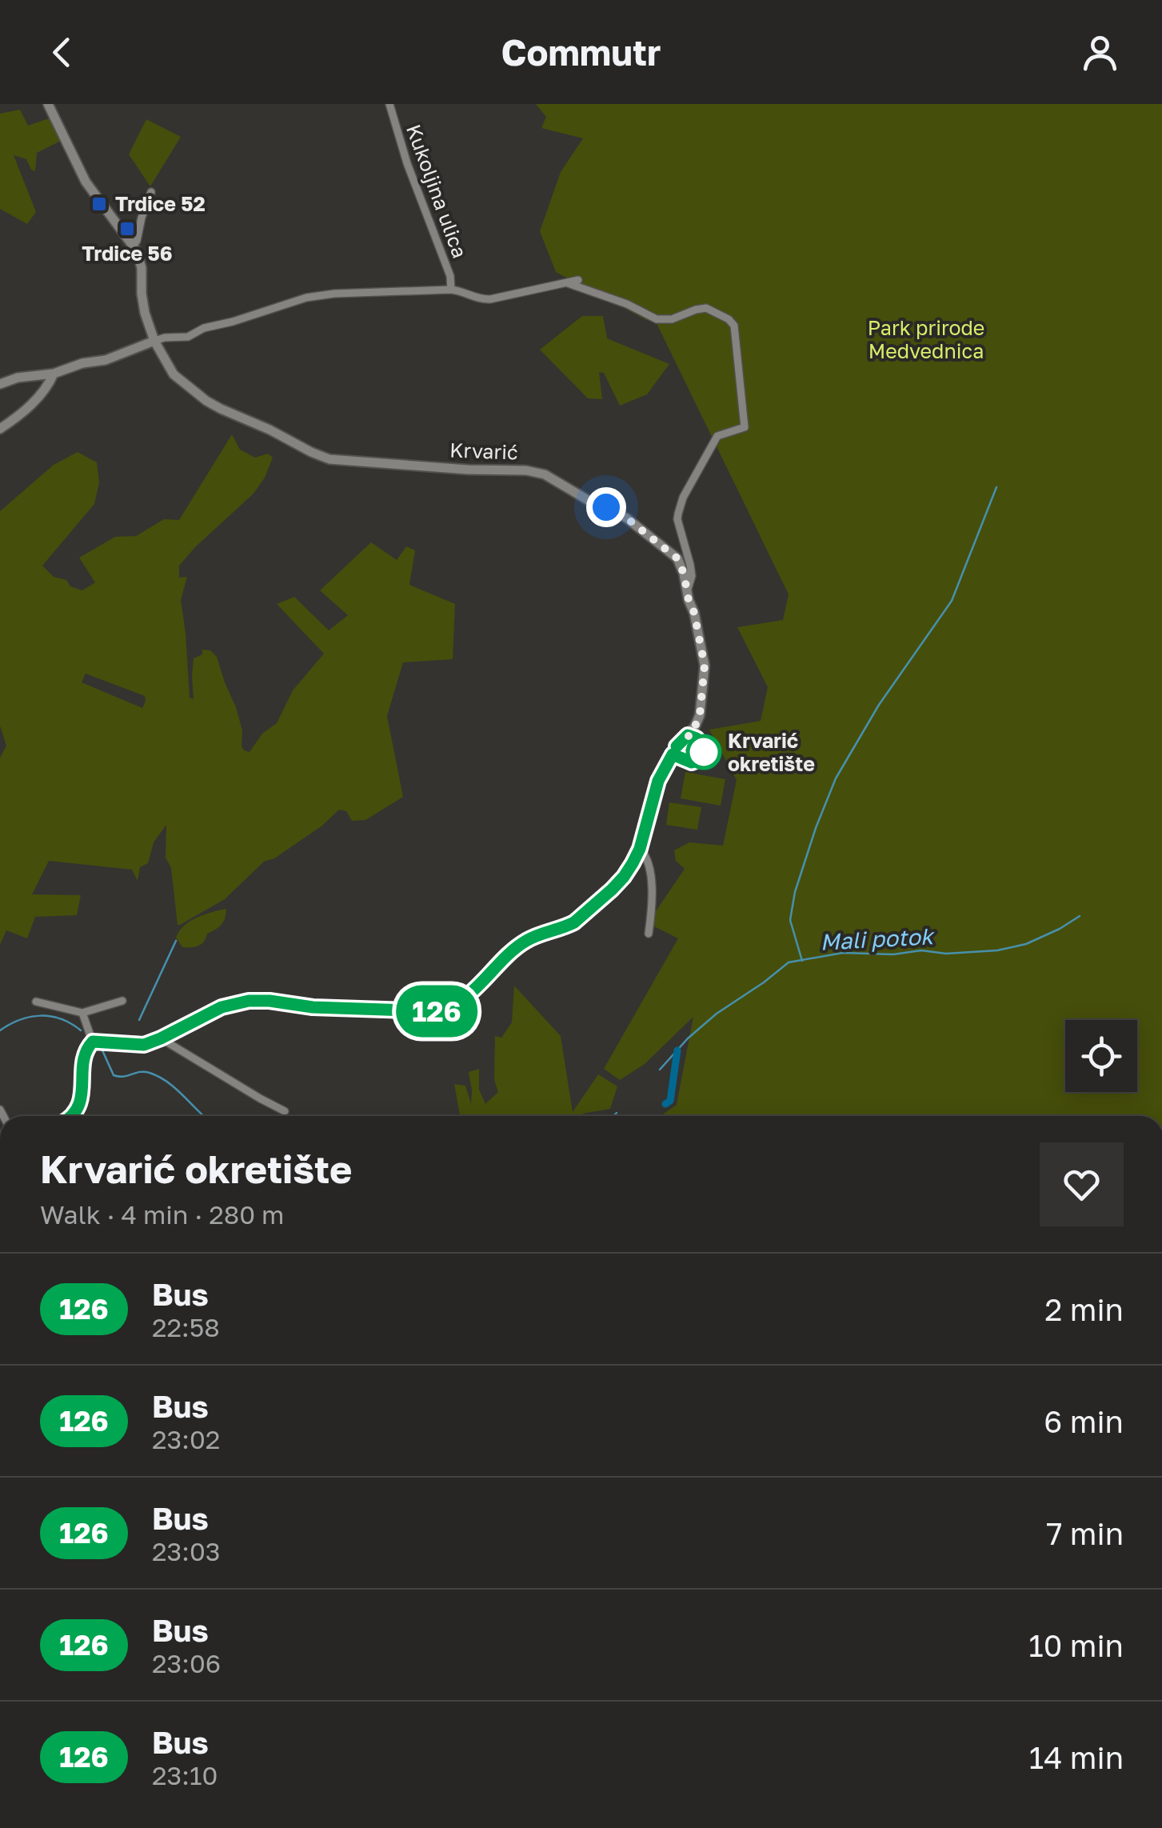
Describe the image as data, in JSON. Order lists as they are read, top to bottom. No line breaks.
{"streets":{"street":["Kukoljina ulica","Krvarić"]},"water":["Mali potok"],"parks":["Park prirode Medvednica"],"places":{"transit":["Trdice 52","Trdice 56"],"other":["Krvarić okretište"]},"lines":["bus line 126"],"page":{"header":"Commutr","on_map":"126","heading":["Krvarić okretište","Walk · 4 min · 280 m"],"list":[{"mark":"126","name":"Bus","note":"22:58","value":"2 min"},{"mark":"126","name":"Bus","note":"23:02","value":"6 min"},{"mark":"126","name":"Bus","note":"23:03","value":"7 min"},{"mark":"126","name":"Bus","note":"23:06","value":"10 min"},{"mark":"126","name":"Bus","note":"23:10","value":"14 min"}]}}
